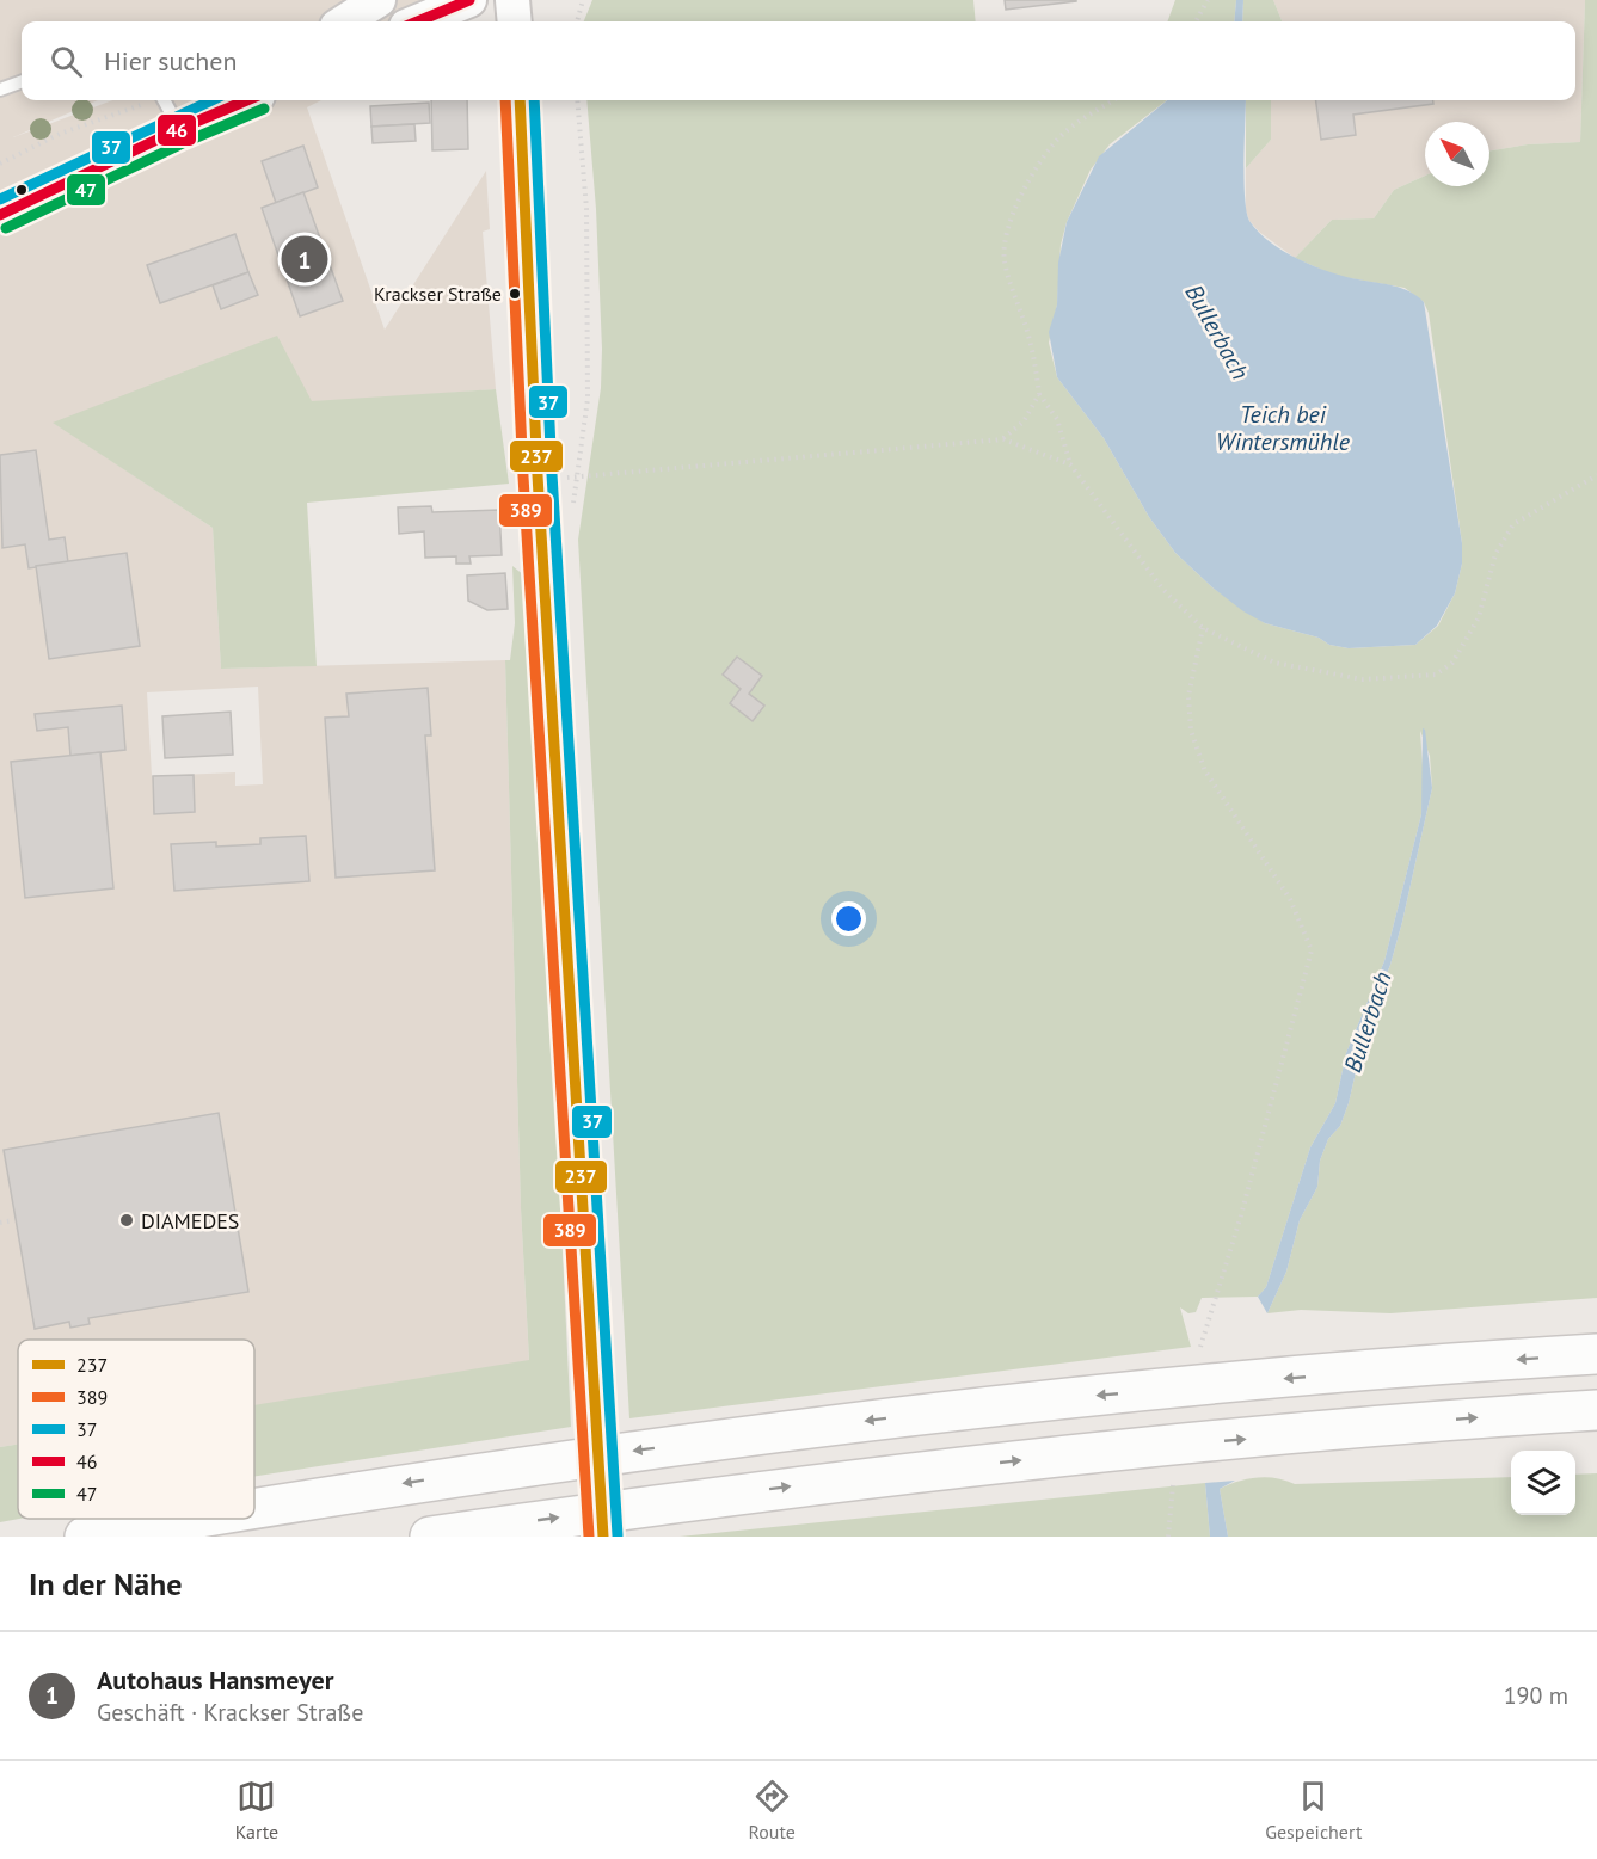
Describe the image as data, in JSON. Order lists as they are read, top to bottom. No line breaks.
{"water":["Bullerbach","Teich bei Wintersmühle"],"places":["Krackser Straße","DIAMEDES"],"lines":["transit line 46","transit line 237","transit line 389","transit line 37","transit line 47"],"legend":["237","389","37","46","47"],"north":"top left","page":{"search":"Hier suchen","pins":"1","heading":"In der Nähe","list":[{"mark":"1","name":"Autohaus Hansmeyer","note":"Geschäft · Krackser Straße","value":"190 m"}],"nav":["Karte","Route","Gespeichert"]}}
